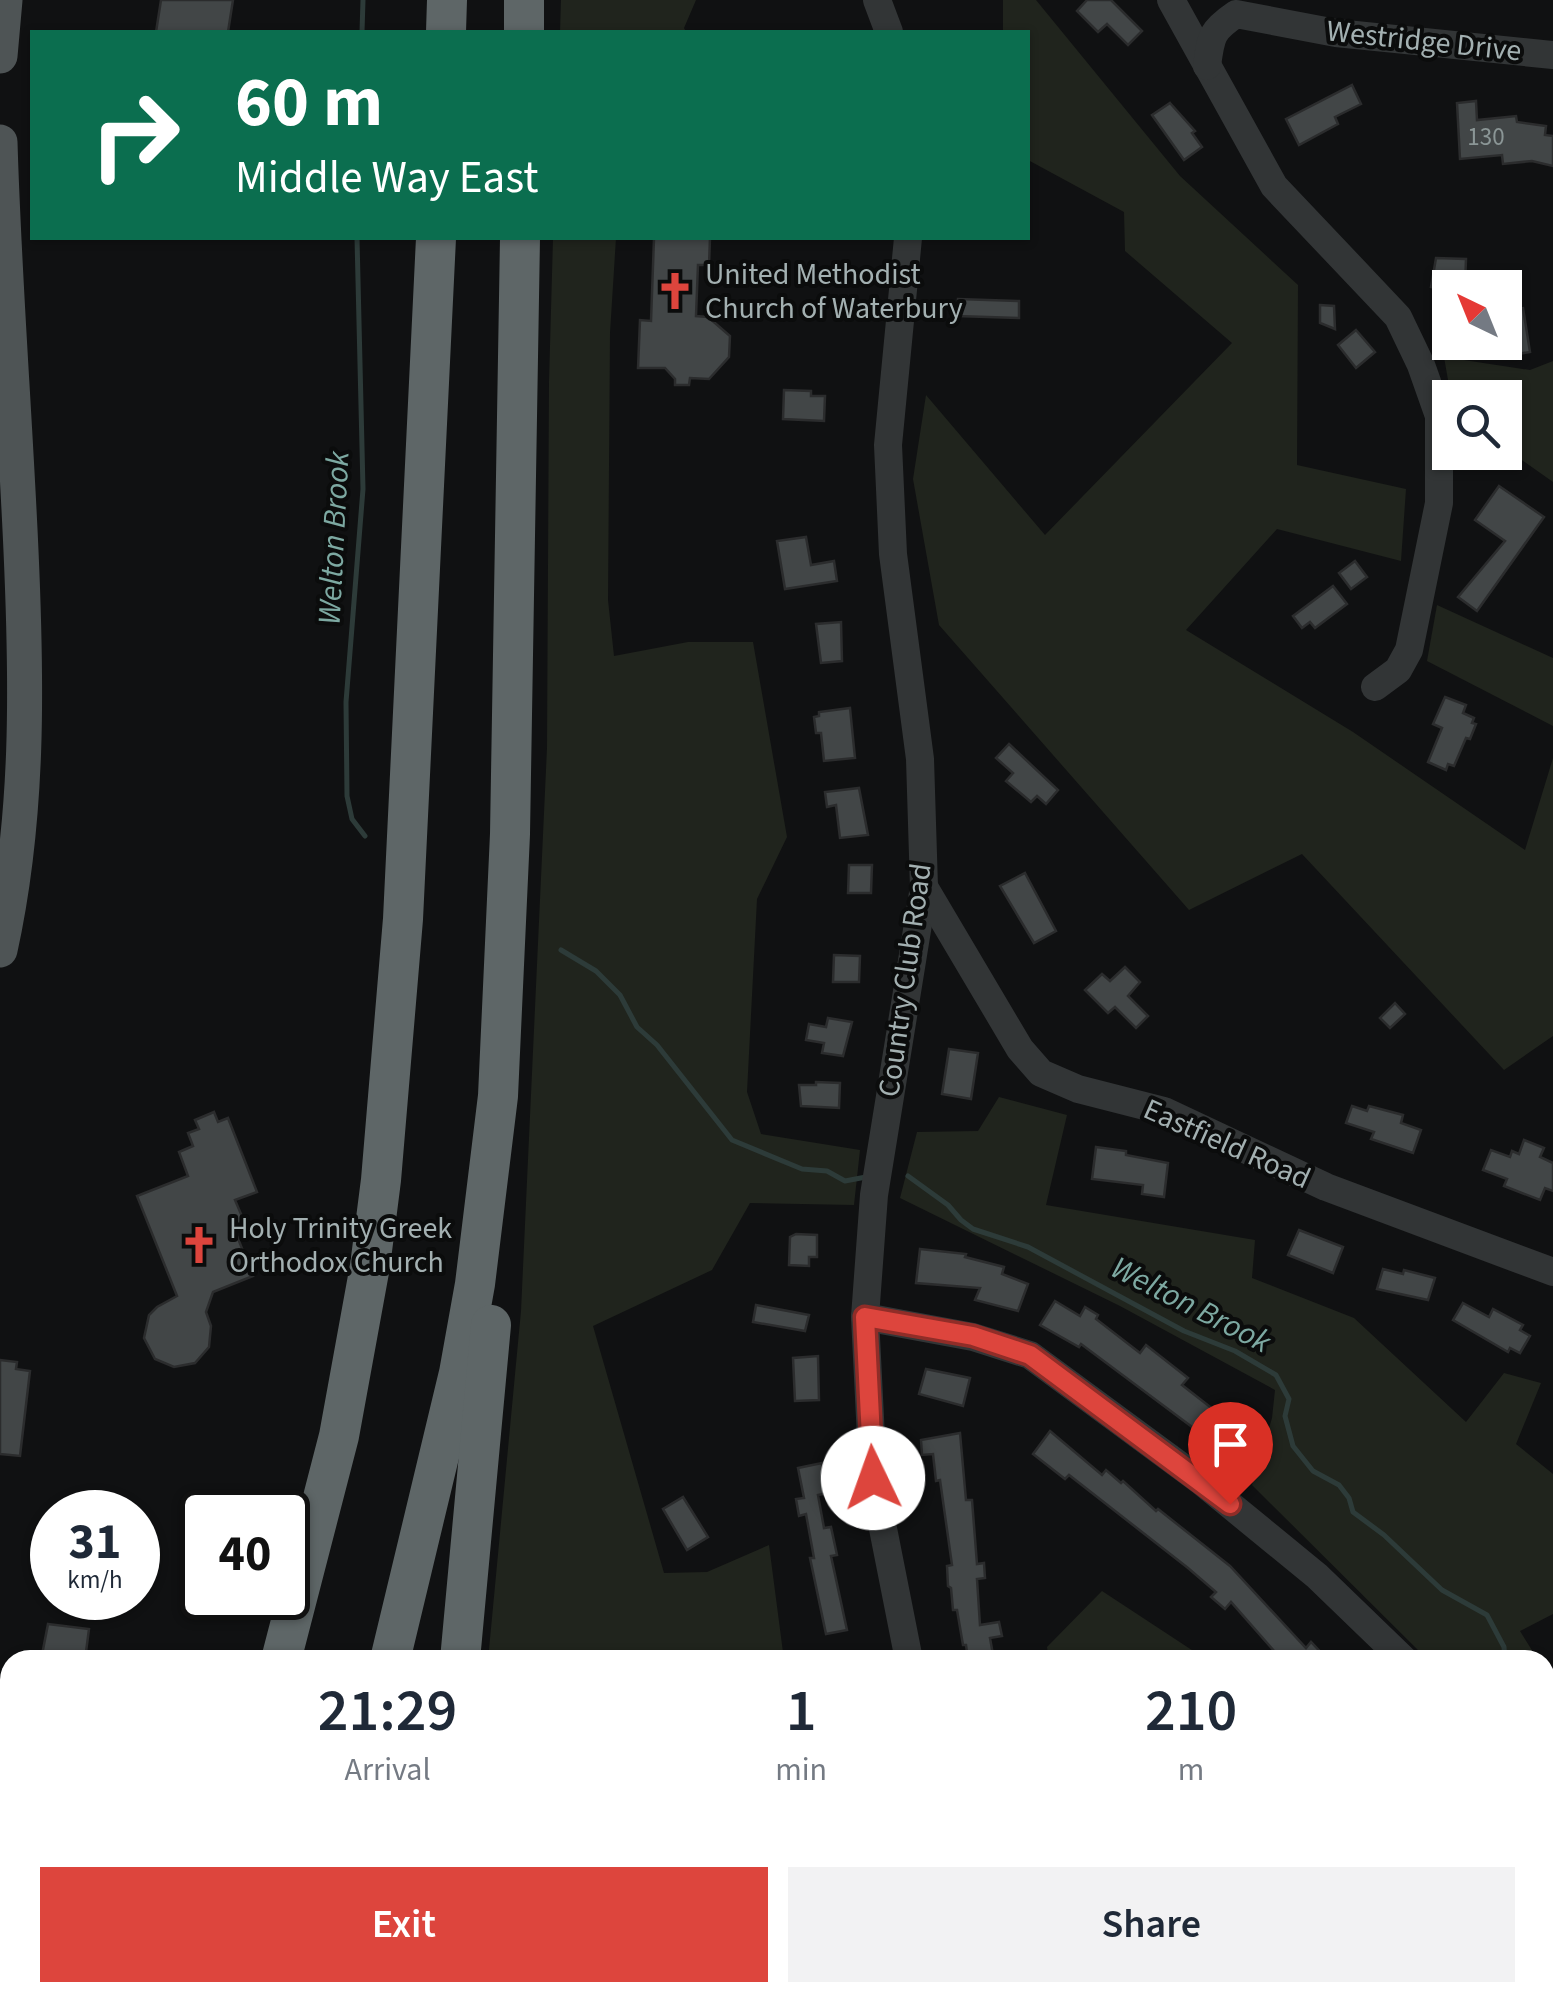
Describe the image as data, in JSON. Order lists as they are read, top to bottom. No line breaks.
{"streets":{"street":["Westridge Drive","Country Club Road","Eastfield Road"]},"crossings":[["Country Club Road","Eastfield Road"]],"water":["Welton Brook"],"places":{"church":["United Methodist Church of Waterbury","Holy Trinity Greek Orthodox Church"]},"house_numbers":["130"],"north":"top left","page":{"turn":["60 m","Middle Way East"],"speed":"31 km/h","limit":"40","eta":["21:29","Arrival","1","min","210","m"],"buttons":["Exit","Share"]}}
